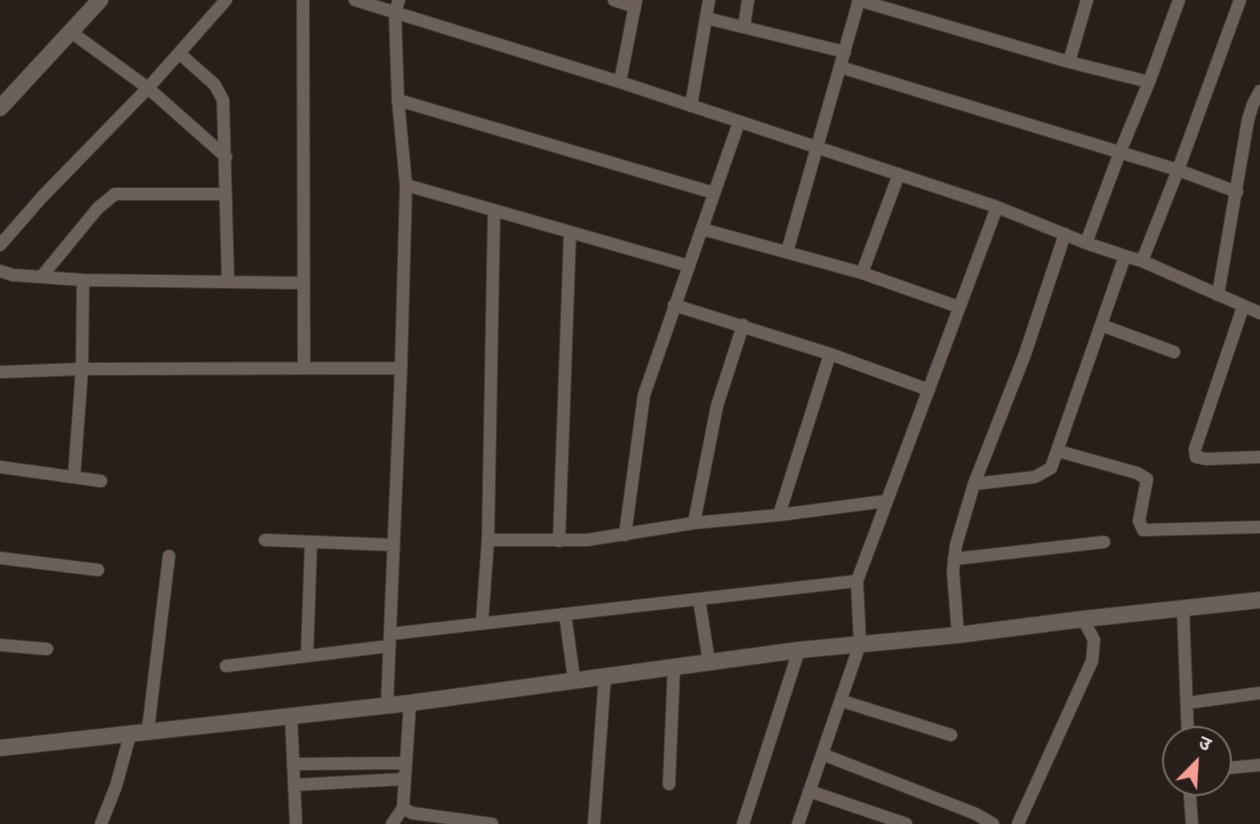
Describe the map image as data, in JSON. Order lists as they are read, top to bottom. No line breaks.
{"north":"top right"}
